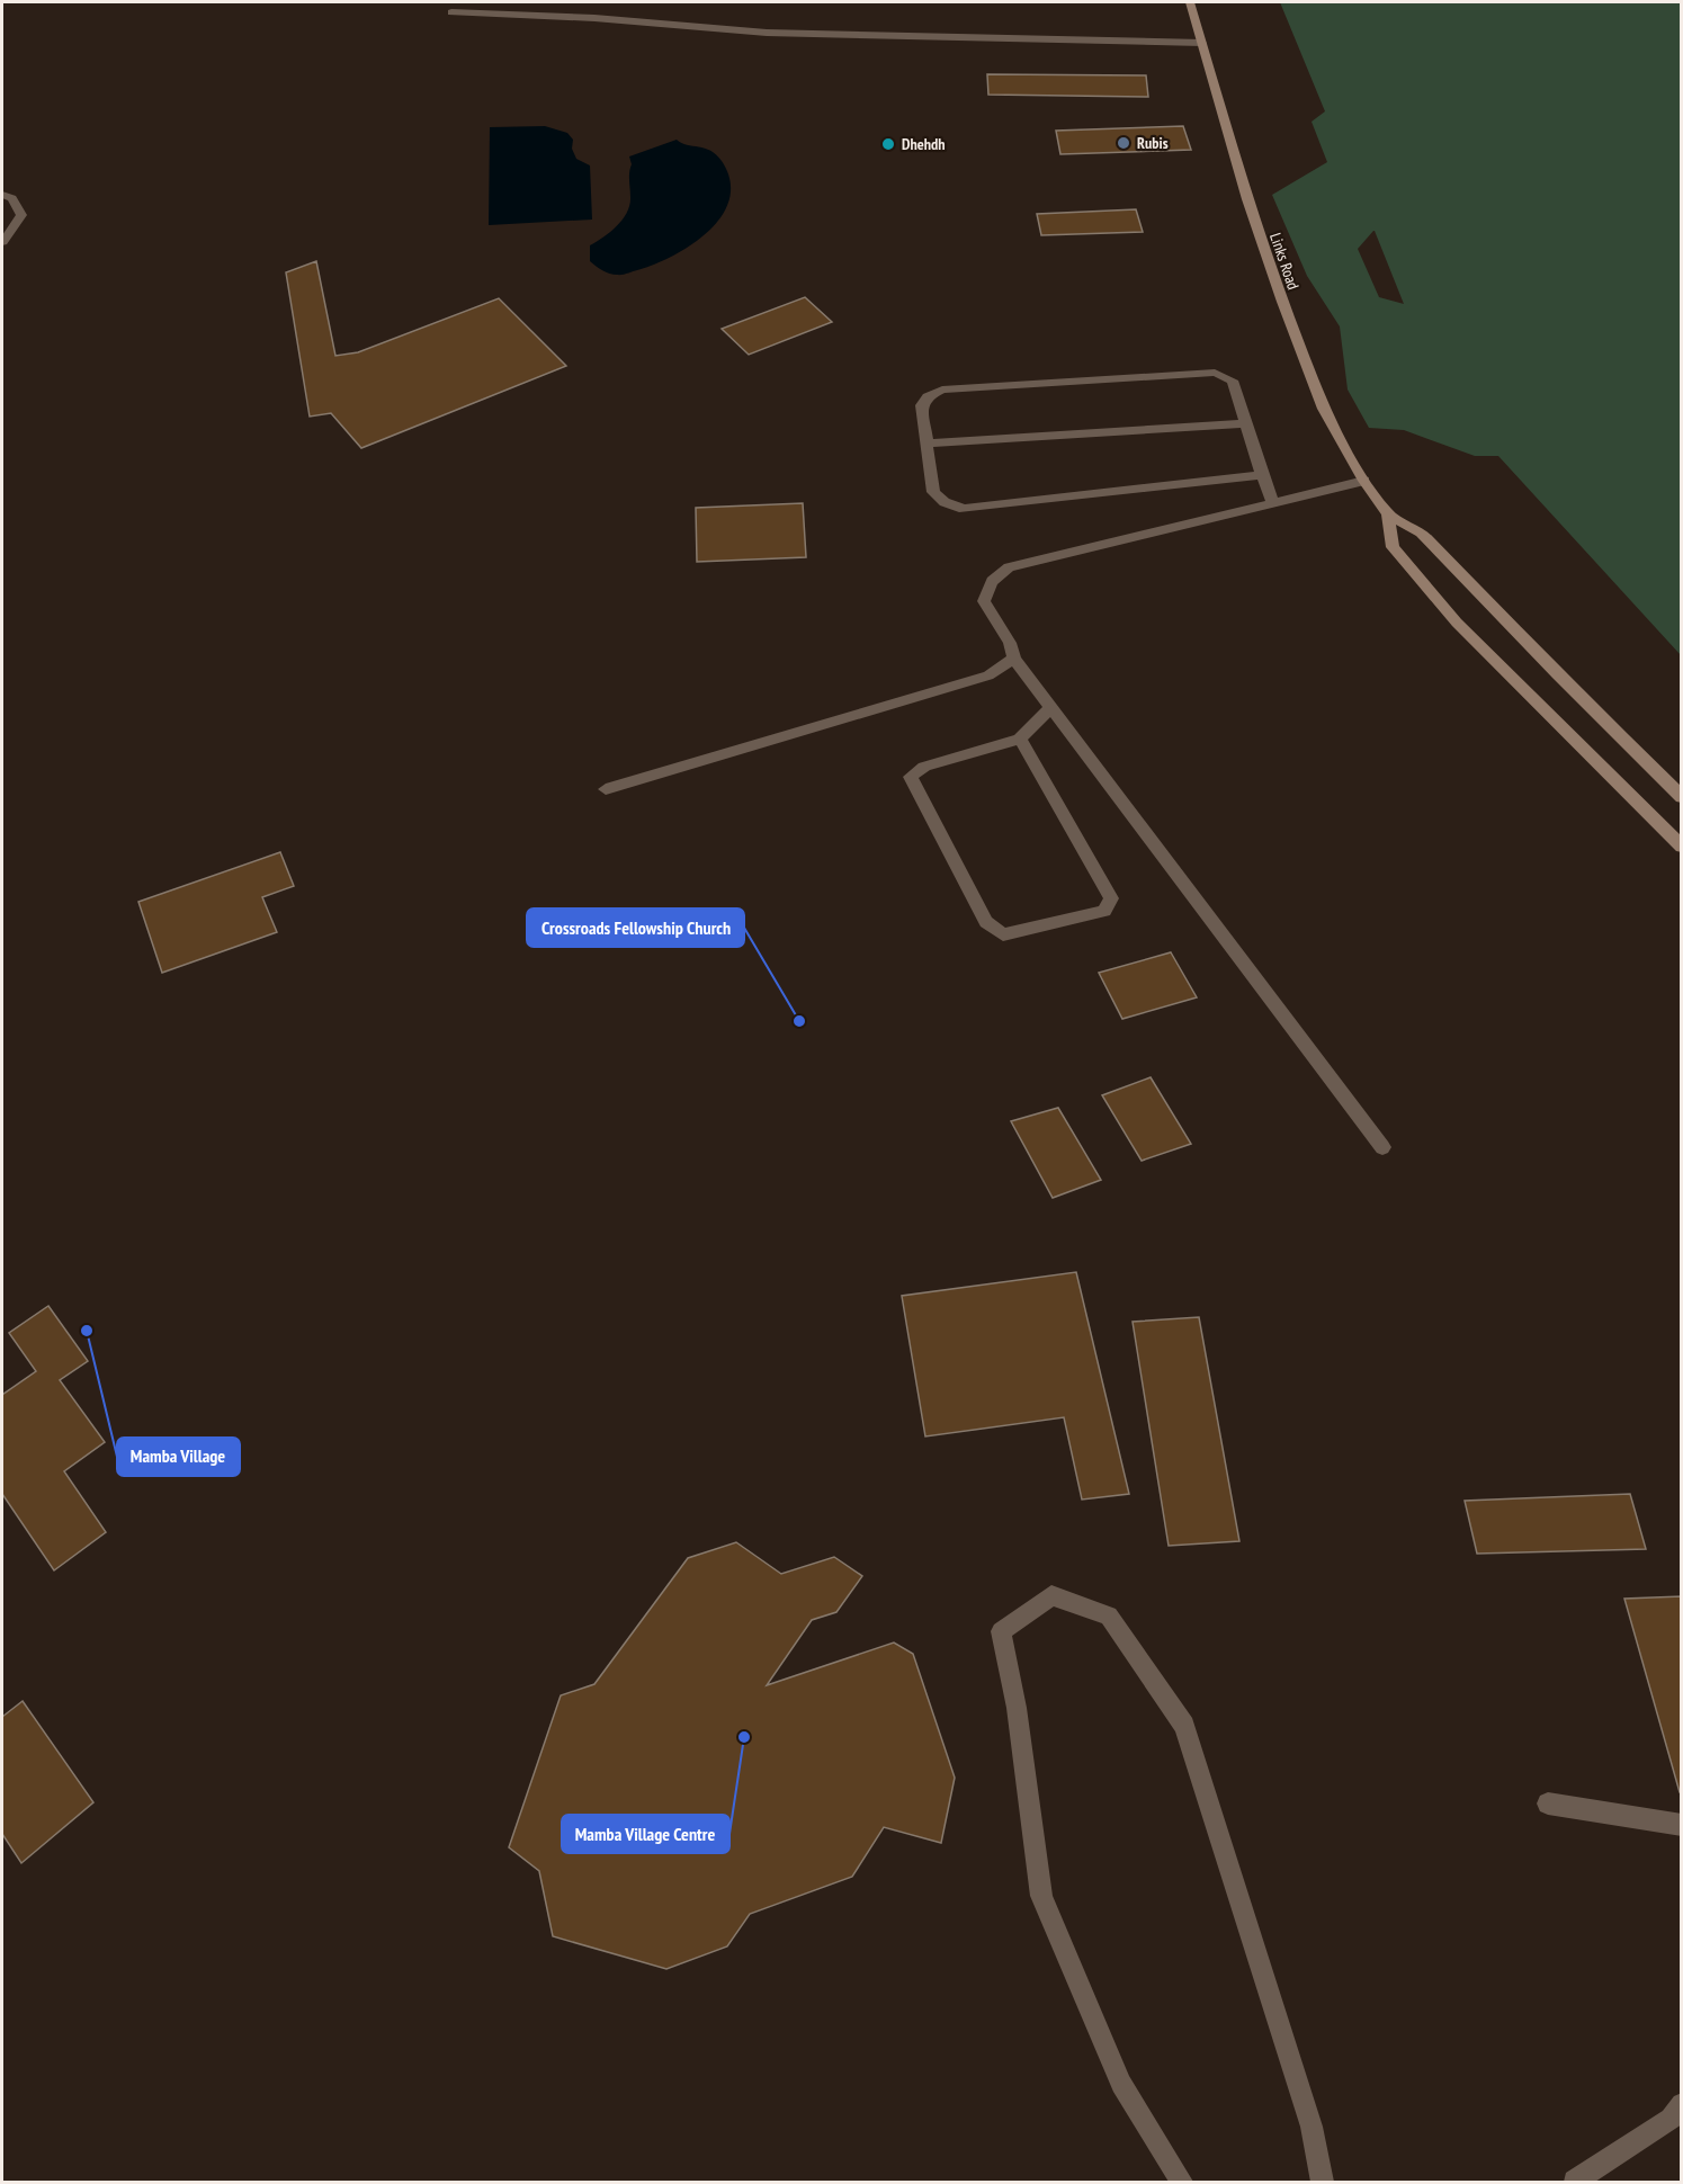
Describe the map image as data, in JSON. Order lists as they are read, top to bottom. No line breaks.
{"streets":{"main road":["Links Road"]},"places":["Rubis","Dhehdh","Crossroads Fellowship Church","Mamba Village","Mamba Village Centre"]}
